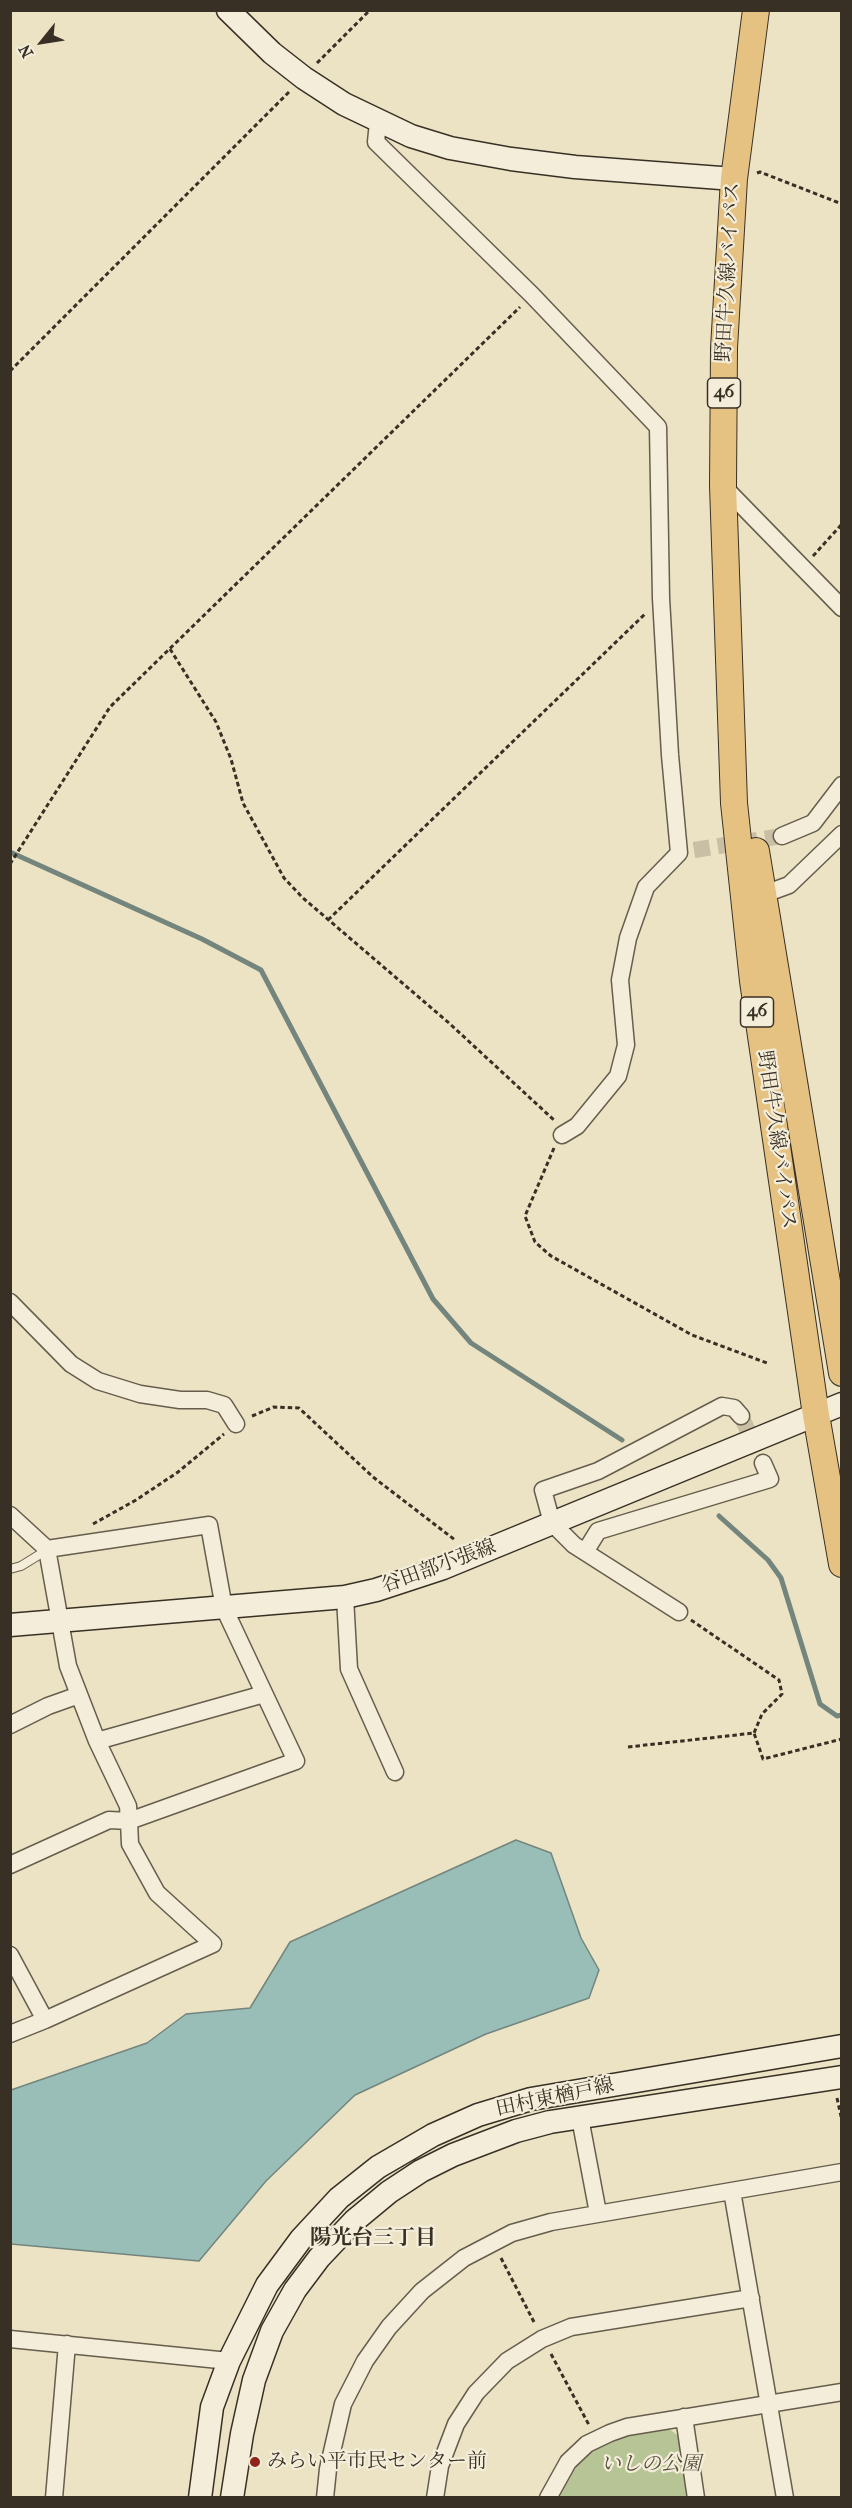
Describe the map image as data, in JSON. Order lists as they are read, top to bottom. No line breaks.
{"streets":{"main road":["野田牛久線バイパス","46"],"street":["谷田部小張線","田村東楢戸線"]},"crossings":[["野田牛久線バイパス","谷田部小張線"]],"districts":["陽光台三丁目"],"parks":["いしの公園"],"places":["みらい平市民センター前"],"north":"bottom left"}
